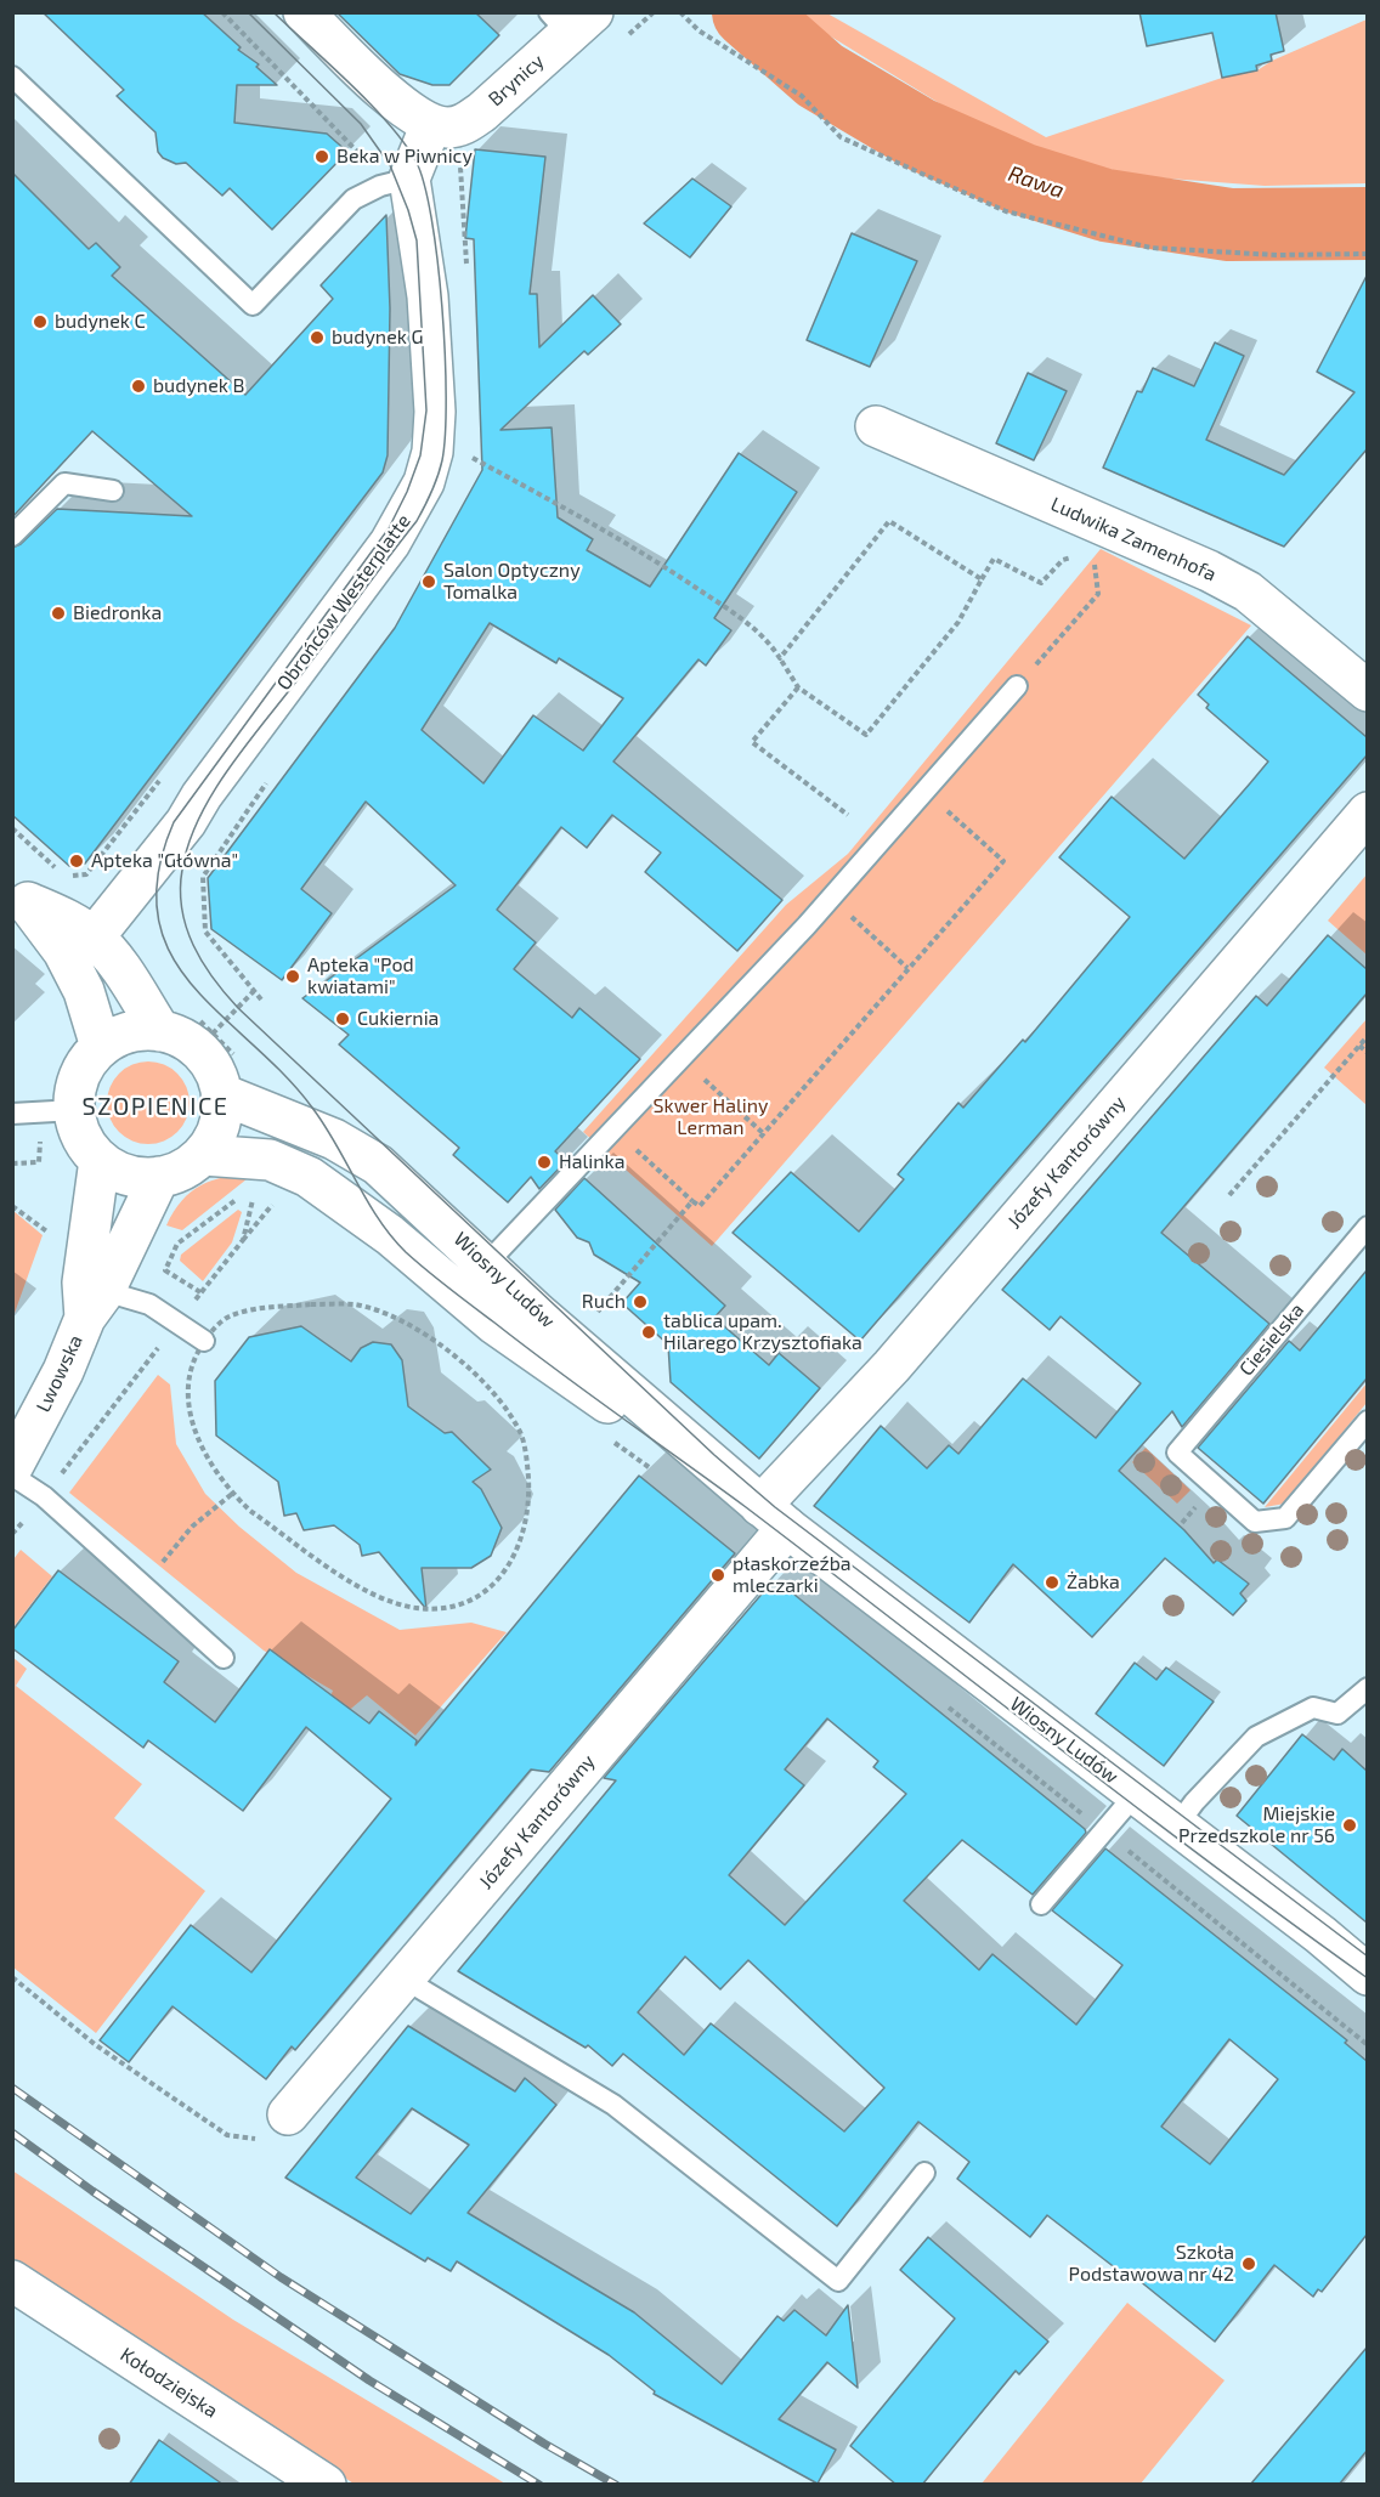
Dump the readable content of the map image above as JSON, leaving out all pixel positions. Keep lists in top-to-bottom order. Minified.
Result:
{"streets":{"street":["Brynicy","Ludwika Zamenhofa","Obrońców Westerplatte","Józefy Kantorówny","Wiosny Ludów","Lwowska","Kołodziejska"],"lane":["Ciesielska"]},"crossings":[["Józefy Kantorówny","Wiosny Ludów"],["Wiosny Ludów","Lwowska"]],"districts":["SZOPIENICE"],"water":["Rawa"],"parks":["Skwer Haliny Lerman"],"places":["Beka w Piwnicy","budynek C","budynek G","budynek B","Salon Optyczny Tomalka","Biedronka","Apteka \"Główna\"","Apteka \"Pod kwiatami\"","Cukiernia","Halinka","Ruch","tablica upam. Hilarego Krzysztofiaka","płaskorzeźba mleczarki","Żabka","Miejskie Przedszkole nr 56","Szkoła Podstawowa nr 42"]}
